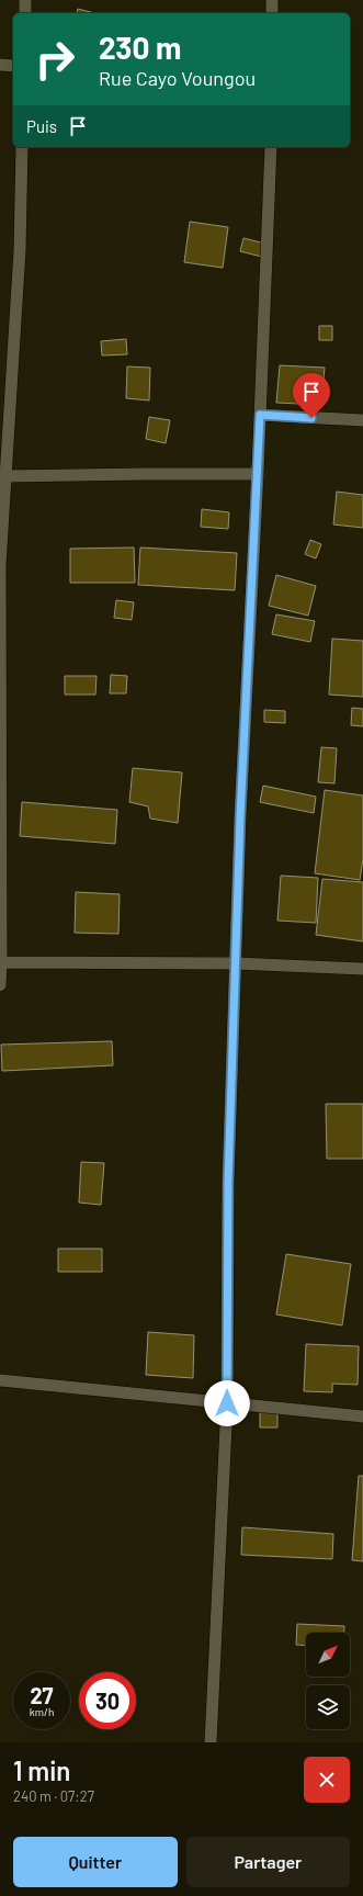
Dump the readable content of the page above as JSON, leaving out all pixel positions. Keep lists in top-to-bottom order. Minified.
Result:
{"north":"top right","page":{"turn":["230 m","Rue Cayo Voungou"],"then":"Puis","speed":"27 km/h","limit":"30","heading":["1 min","240 m · 07:27"],"buttons":["Quitter","Partager"]}}
